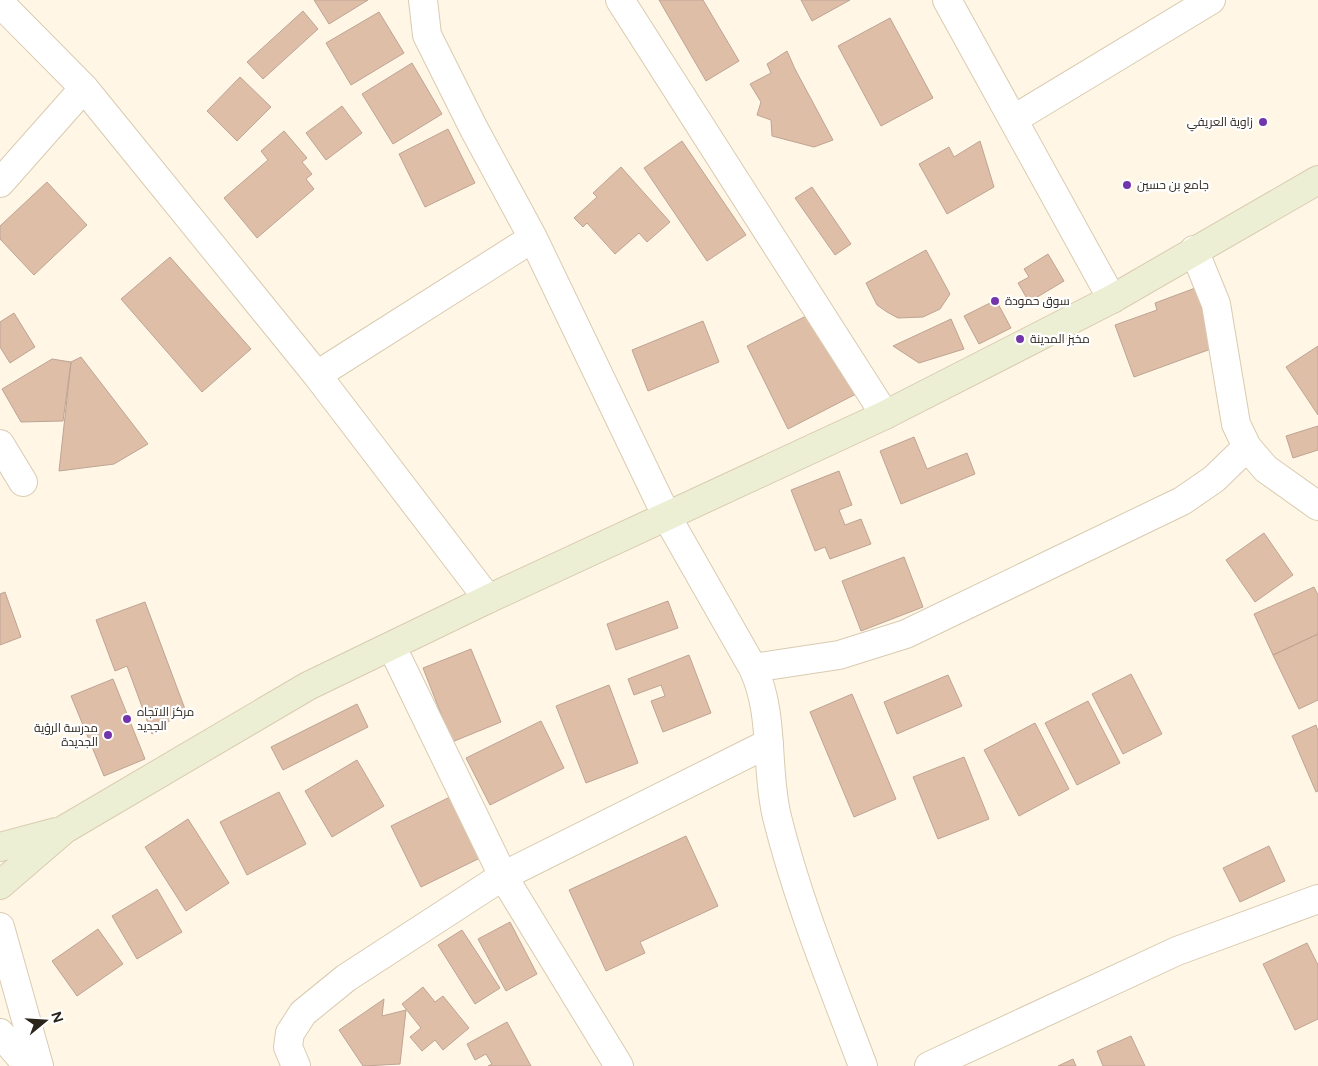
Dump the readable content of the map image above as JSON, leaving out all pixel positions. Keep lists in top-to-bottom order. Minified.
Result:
{"places":["زاوية العريفي","جامع بن حسين","سوق حمودة","مخبز المدينة","مركز الاتجاه الجديد","مدرسة الرؤية الجديدة"],"north":"right"}
